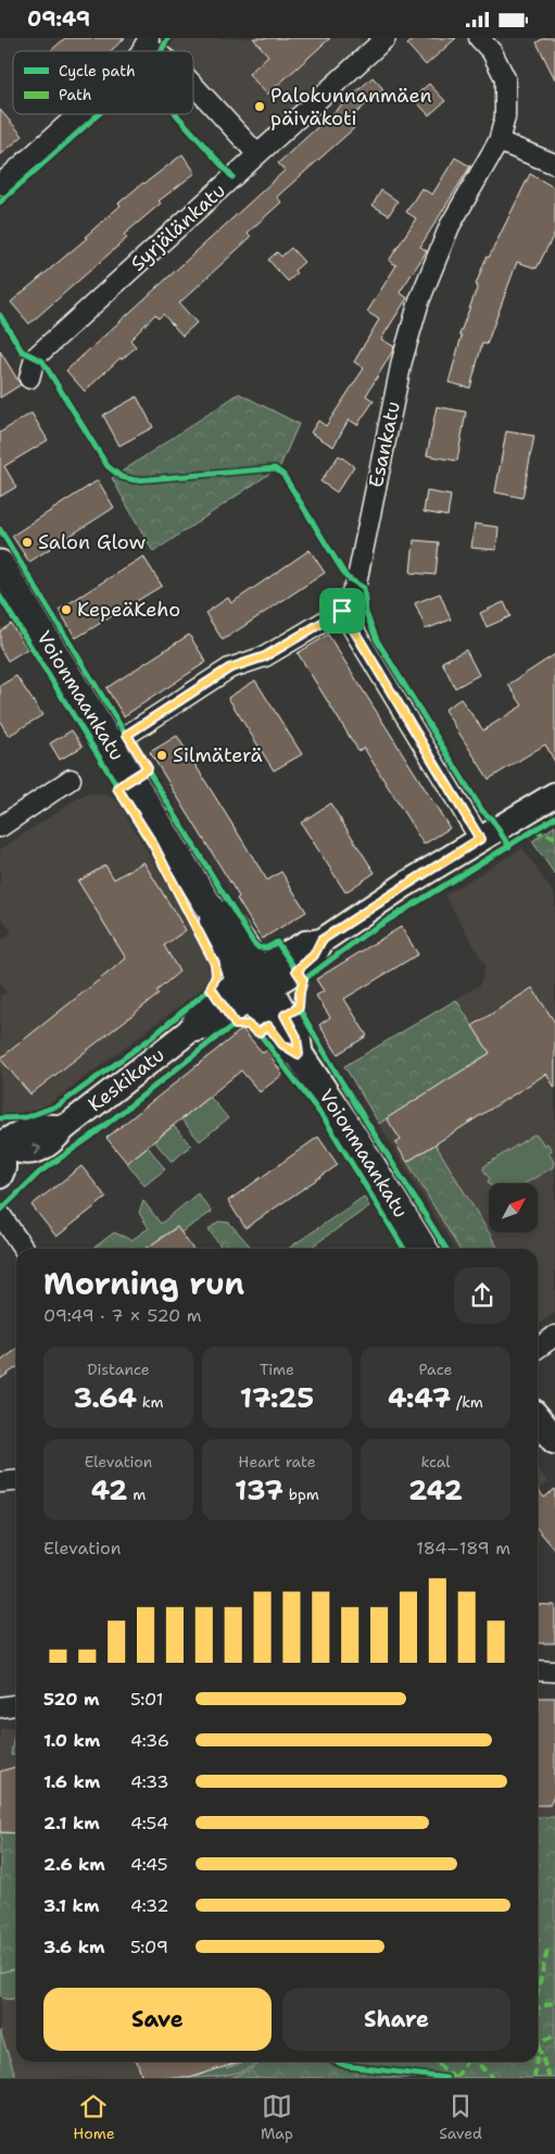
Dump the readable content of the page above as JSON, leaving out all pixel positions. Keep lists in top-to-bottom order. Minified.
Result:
{"streets":{"main road":["Voionmaankatu"],"street":["Syrjälänkatu","Esankatu","Keskikatu"]},"crossings":[["Voionmaankatu","Keskikatu"]],"places":["Palokunnanmäen päiväkoti","Salon Glow","KepeäKeho","Silmäterä"],"legend":["Cycle path","Path"],"north":"top right","page":{"status":"09:49","heading":["Morning run","09:49 · 7 × 520 m"],"stats":[["Distance","3.64 km"],["Time","17:25"],["Pace","4:47 /km"],["Elevation","42 m"],["Heart rate","137 bpm"],["kcal","242"]],"chart":["Elevation","184–189 m"],"list":[{"name":"520 m","note":"5:01"},{"name":"1.0 km","note":"4:36"},{"name":"1.6 km","note":"4:33"},{"name":"2.1 km","note":"4:54"},{"name":"2.6 km","note":"4:45"},{"name":"3.1 km","note":"4:32"},{"name":"3.6 km","note":"5:09"}],"buttons":["Save","Share"],"tabs":["Home","Map","Saved"]}}
